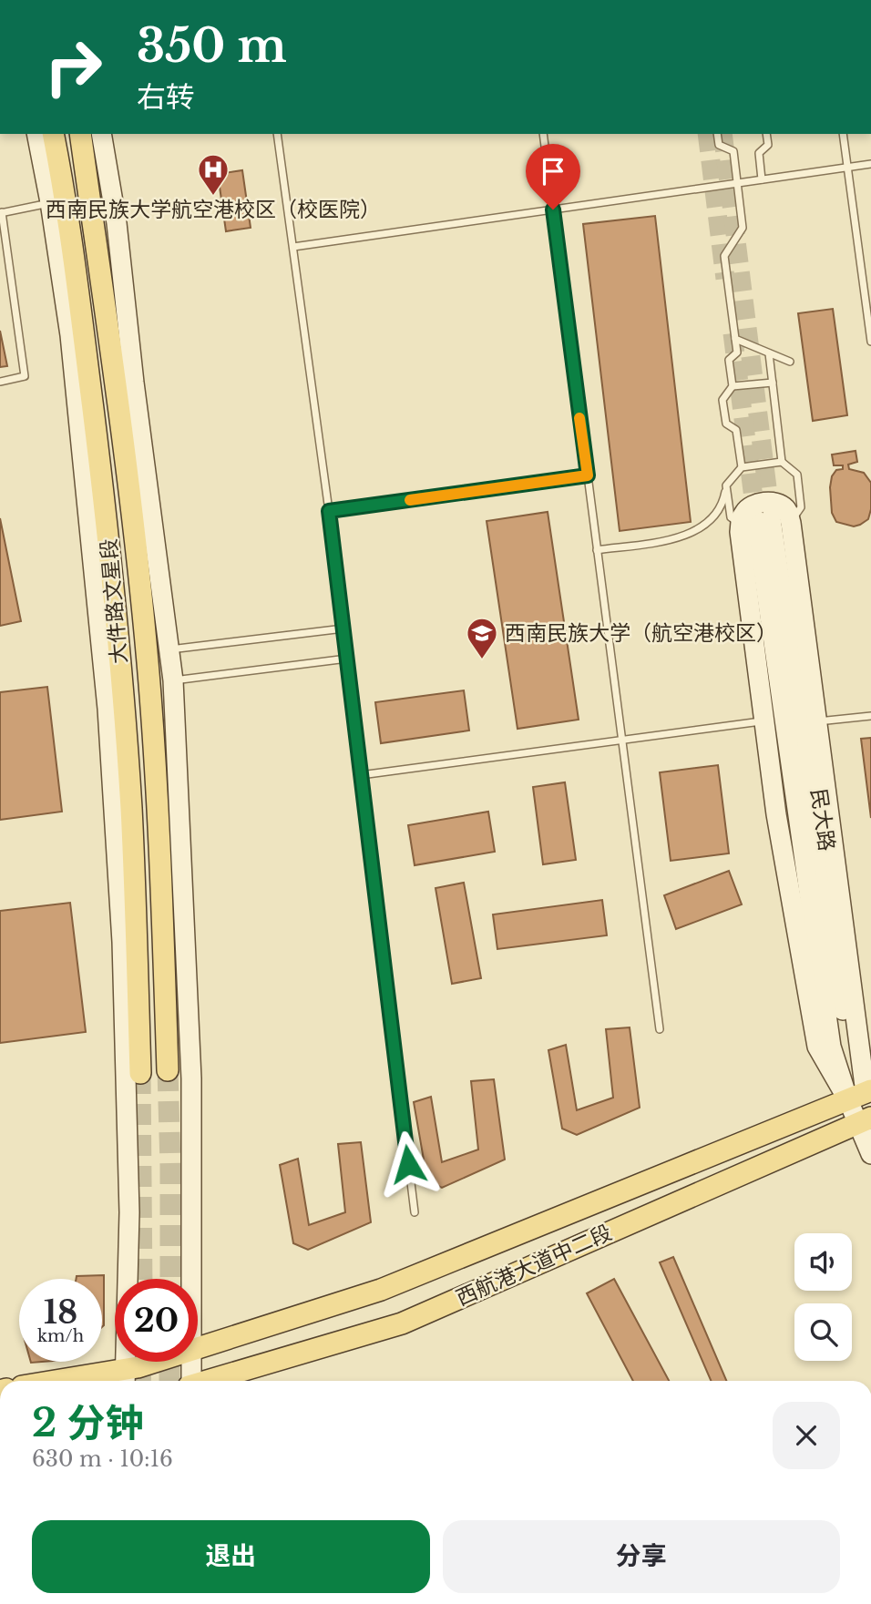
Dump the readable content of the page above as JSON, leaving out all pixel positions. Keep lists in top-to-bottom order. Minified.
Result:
{"streets":{"main road":["大件路文星段","西航港大道中二段"],"street":["民大路"]},"crossings":[["民大路","西航港大道中二段"]],"places":{"hospital":["西南民族大学航空港校区（校医院）"],"school or university":["西南民族大学（航空港校区）"]},"page":{"turn":["350 m","右转"],"speed":"18 km/h","limit":"20","heading":["2 分钟","630 m · 10:16"],"buttons":["退出","分享"]}}
